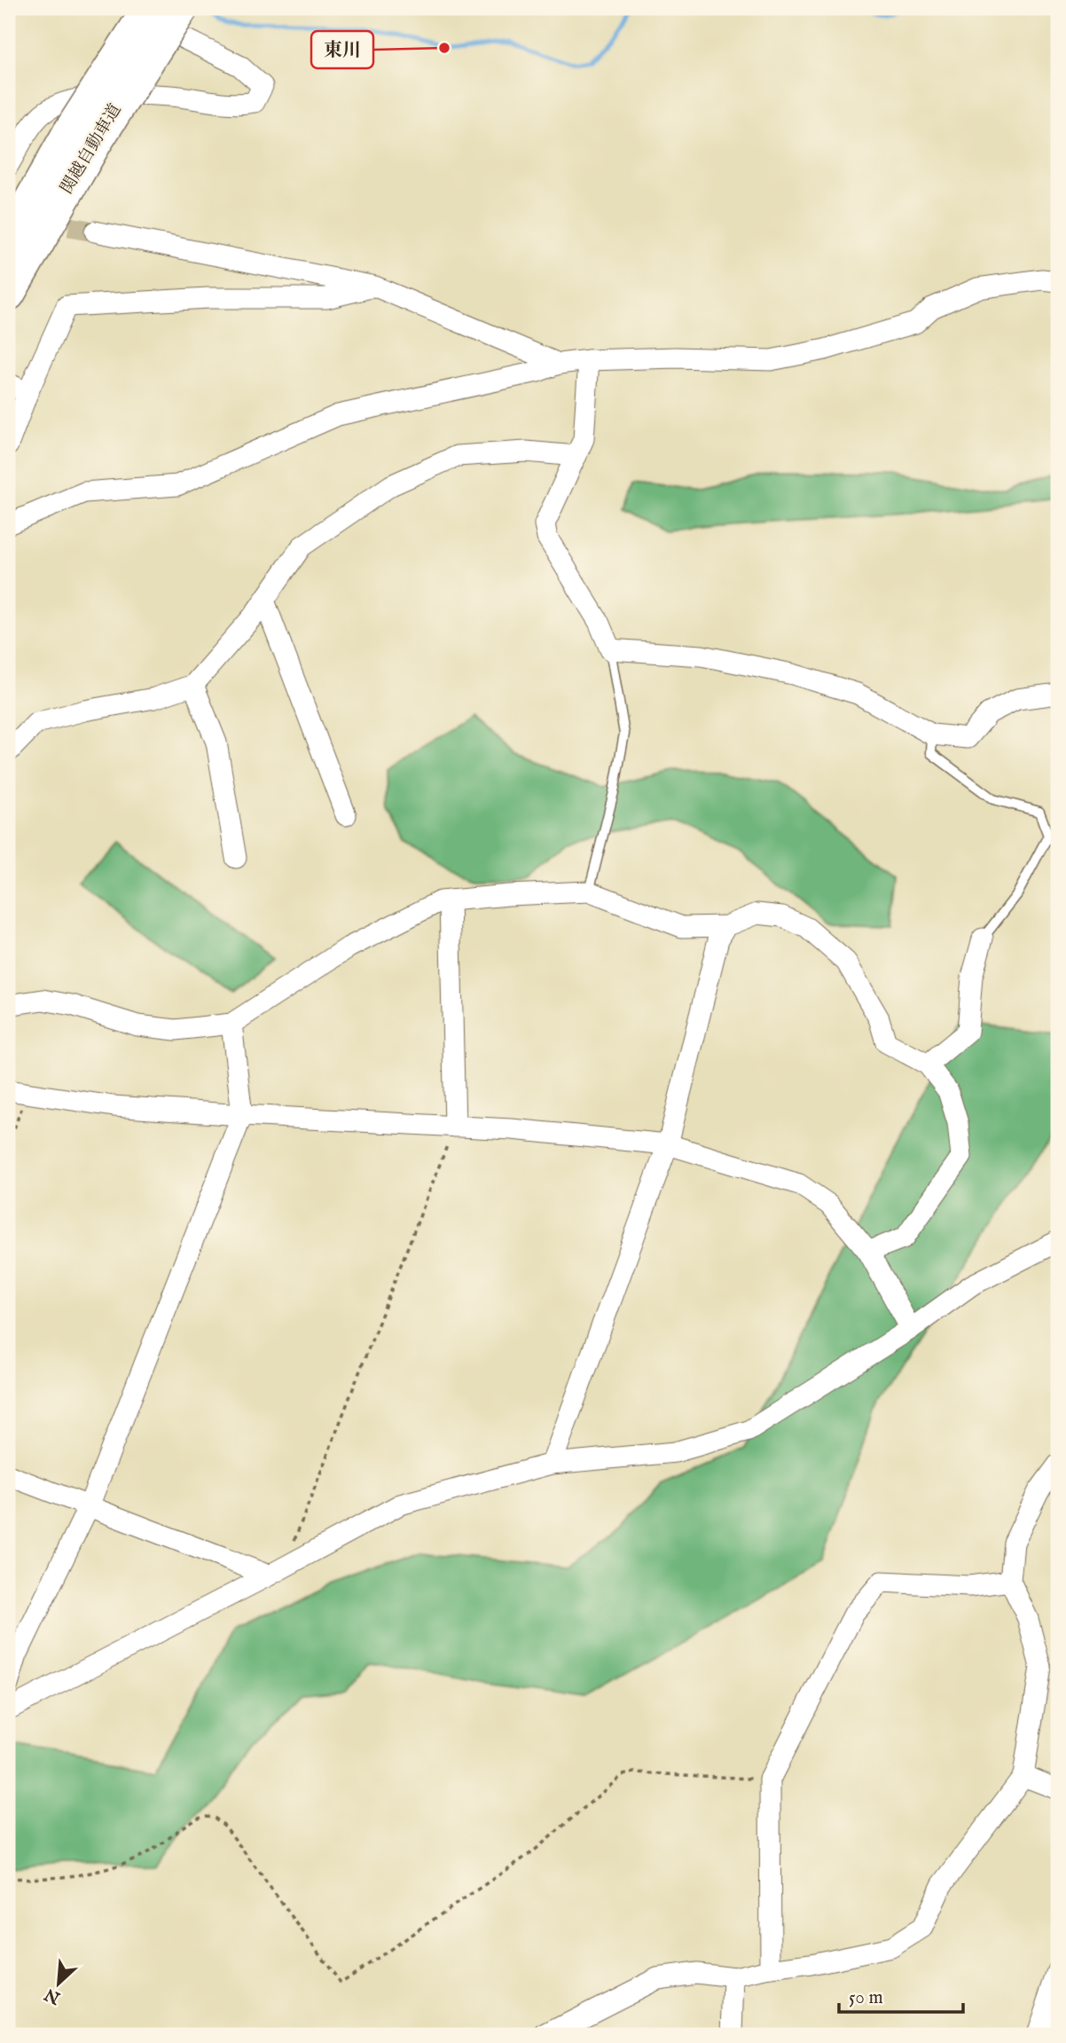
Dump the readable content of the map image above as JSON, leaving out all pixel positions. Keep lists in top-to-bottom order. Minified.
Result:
{"streets":{"highway":["関越自動車道"]},"places":["東川"],"scale_bar":"50 m","north":"bottom left"}
